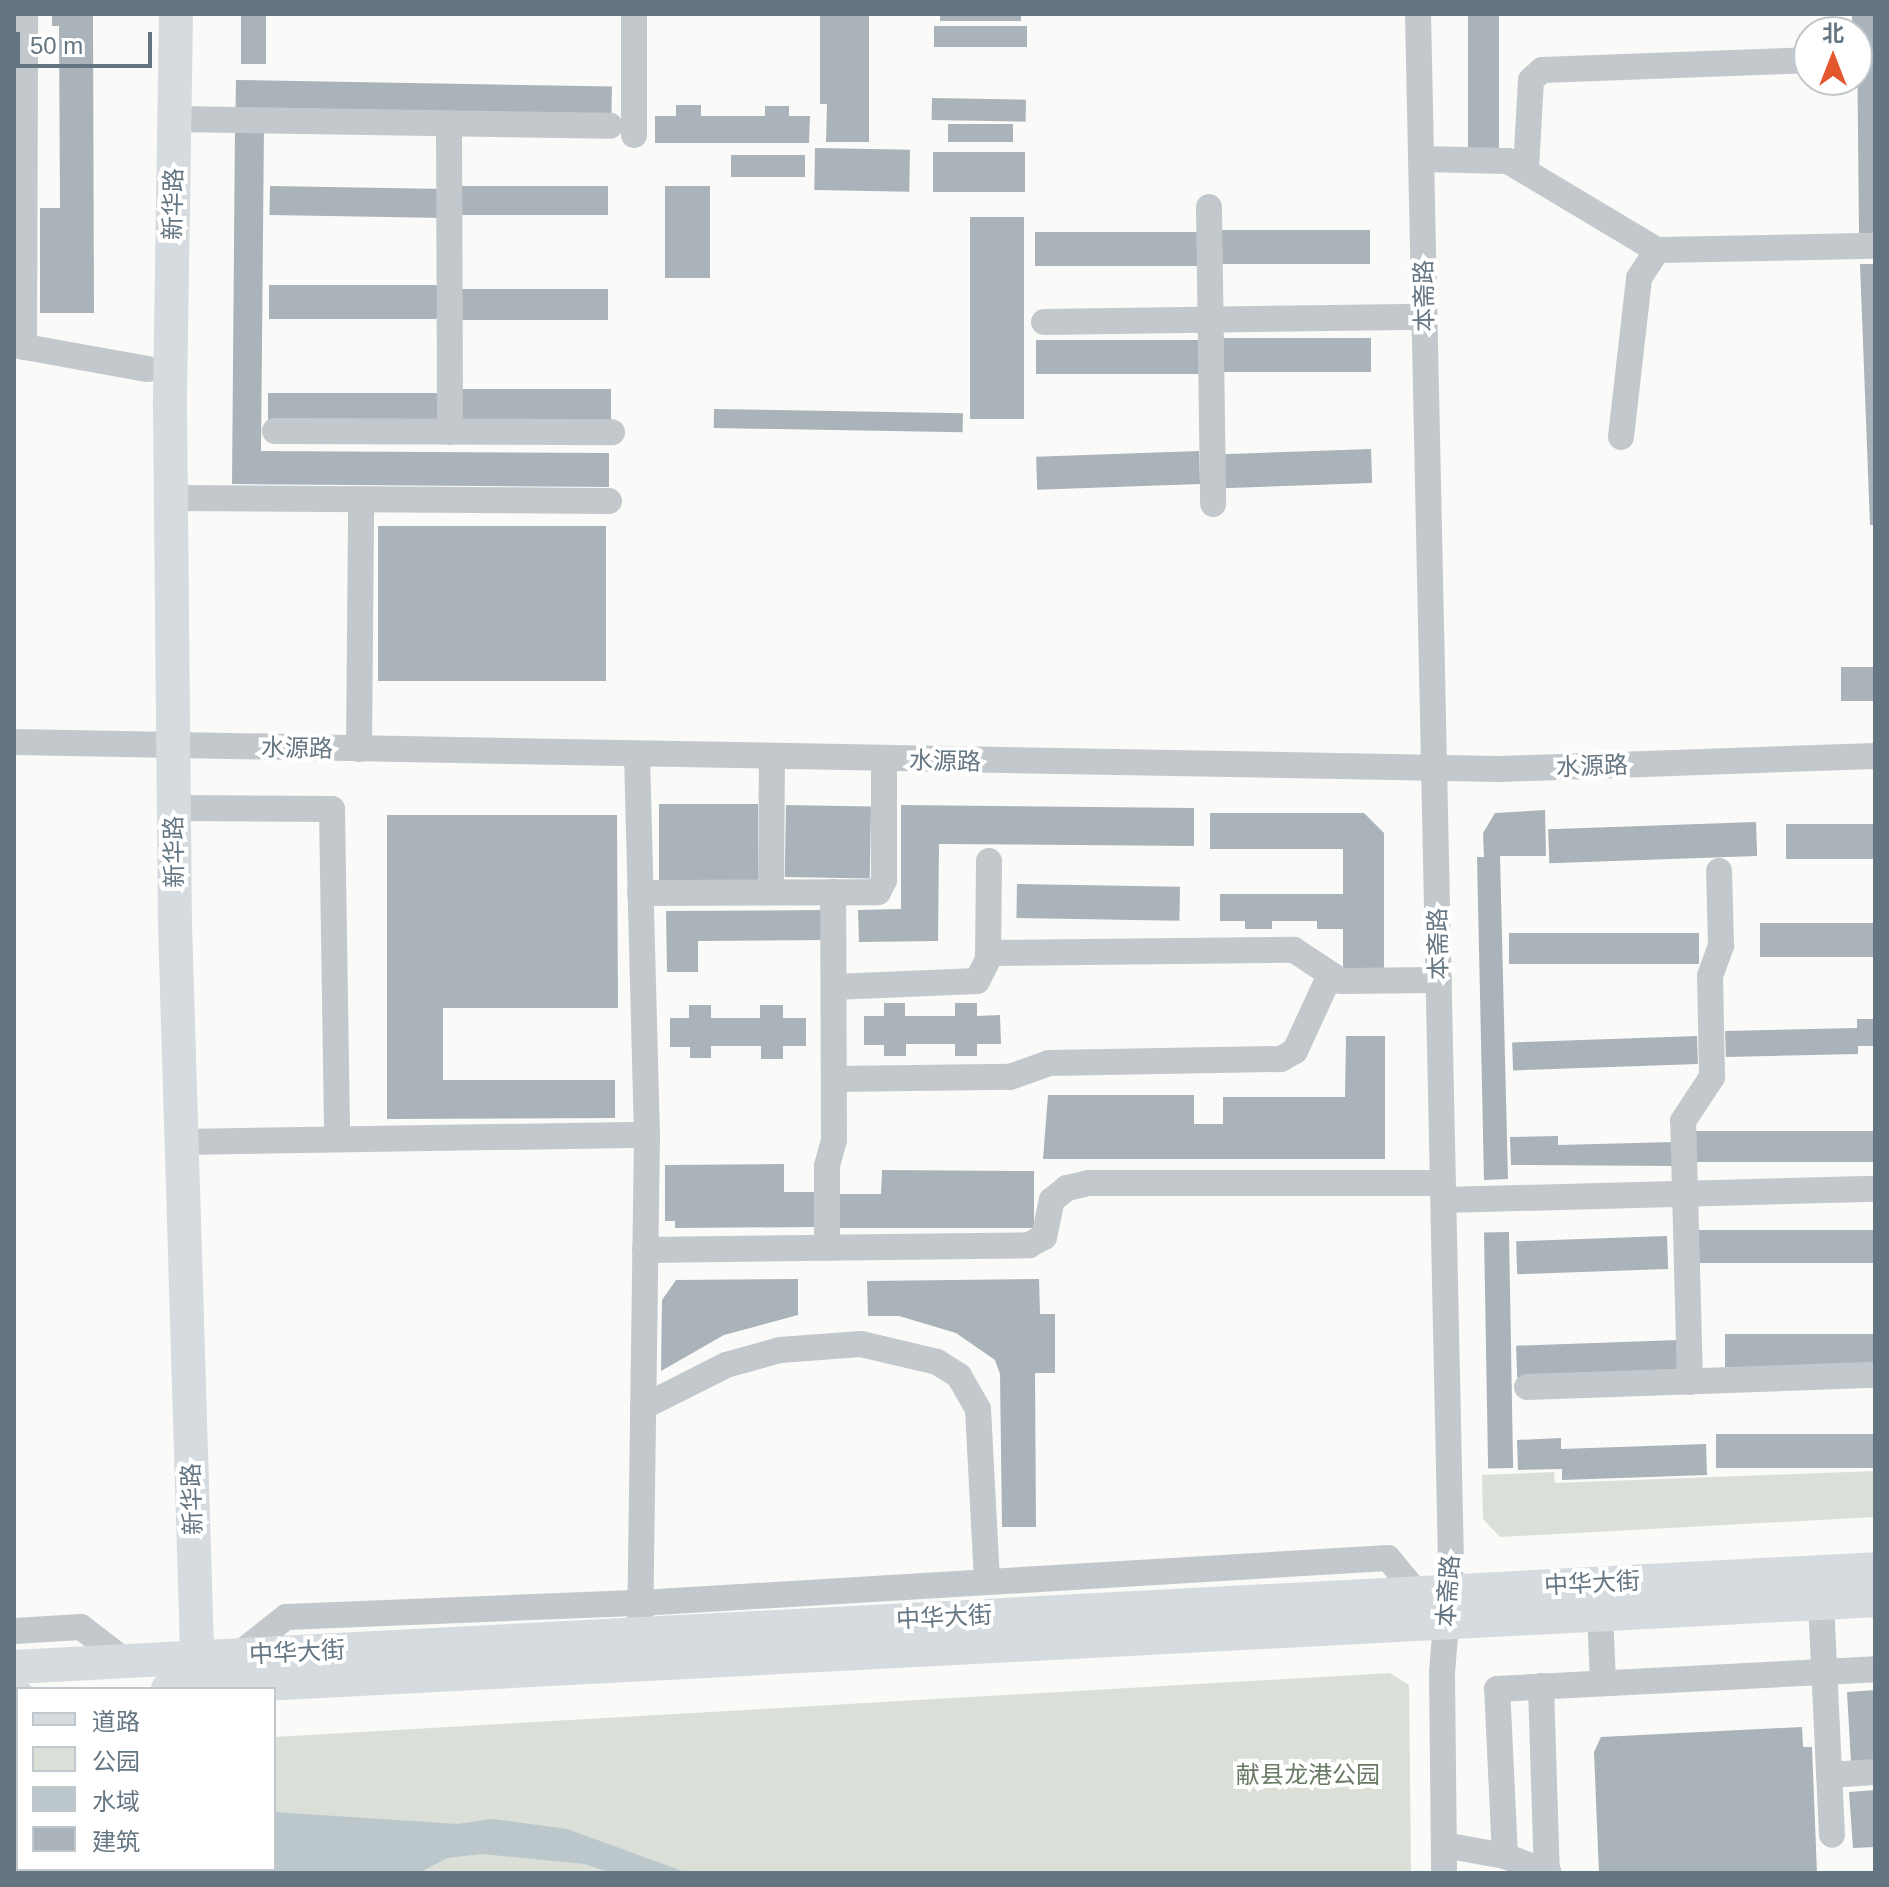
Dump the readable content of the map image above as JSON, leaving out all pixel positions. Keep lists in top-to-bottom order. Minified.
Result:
{"streets":{"main road":["新华路","中华大街"],"street":["本斋路","水源路"]},"crossings":[["新华路","水源路"],["新华路","中华大街"],["本斋路","水源路"],["本斋路","中华大街"]],"parks":["献县龙港公园"],"legend":["道路","公园","水域","建筑"],"scale_bar":"50 m","north":"top"}
